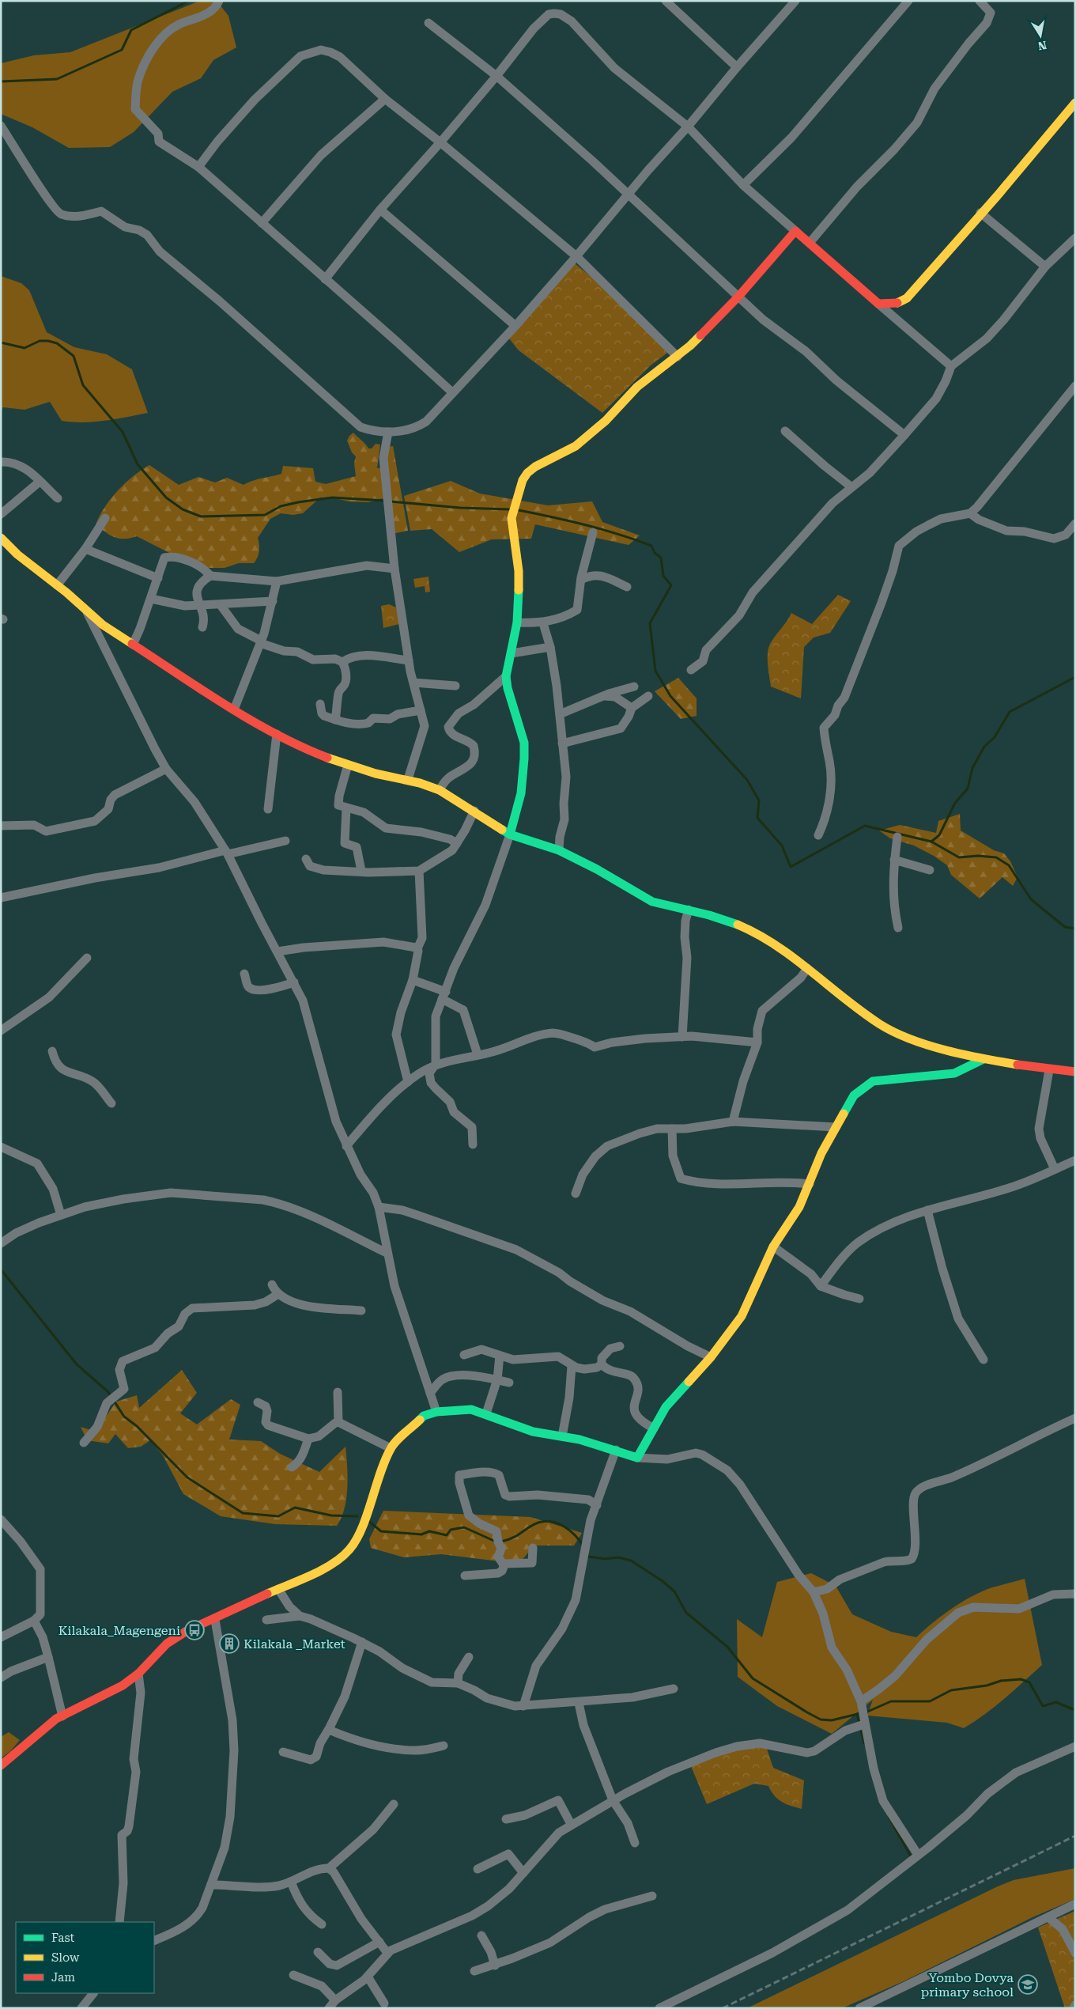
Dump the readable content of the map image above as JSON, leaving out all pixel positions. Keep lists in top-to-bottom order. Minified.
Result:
{"places":{"bus stop":["Kilakala_Magengeni"],"building":["Kilakala _Market"],"school or university":["Yombo Dovya primary school"]},"legend":["Fast","Slow","Jam"],"north":"bottom"}
